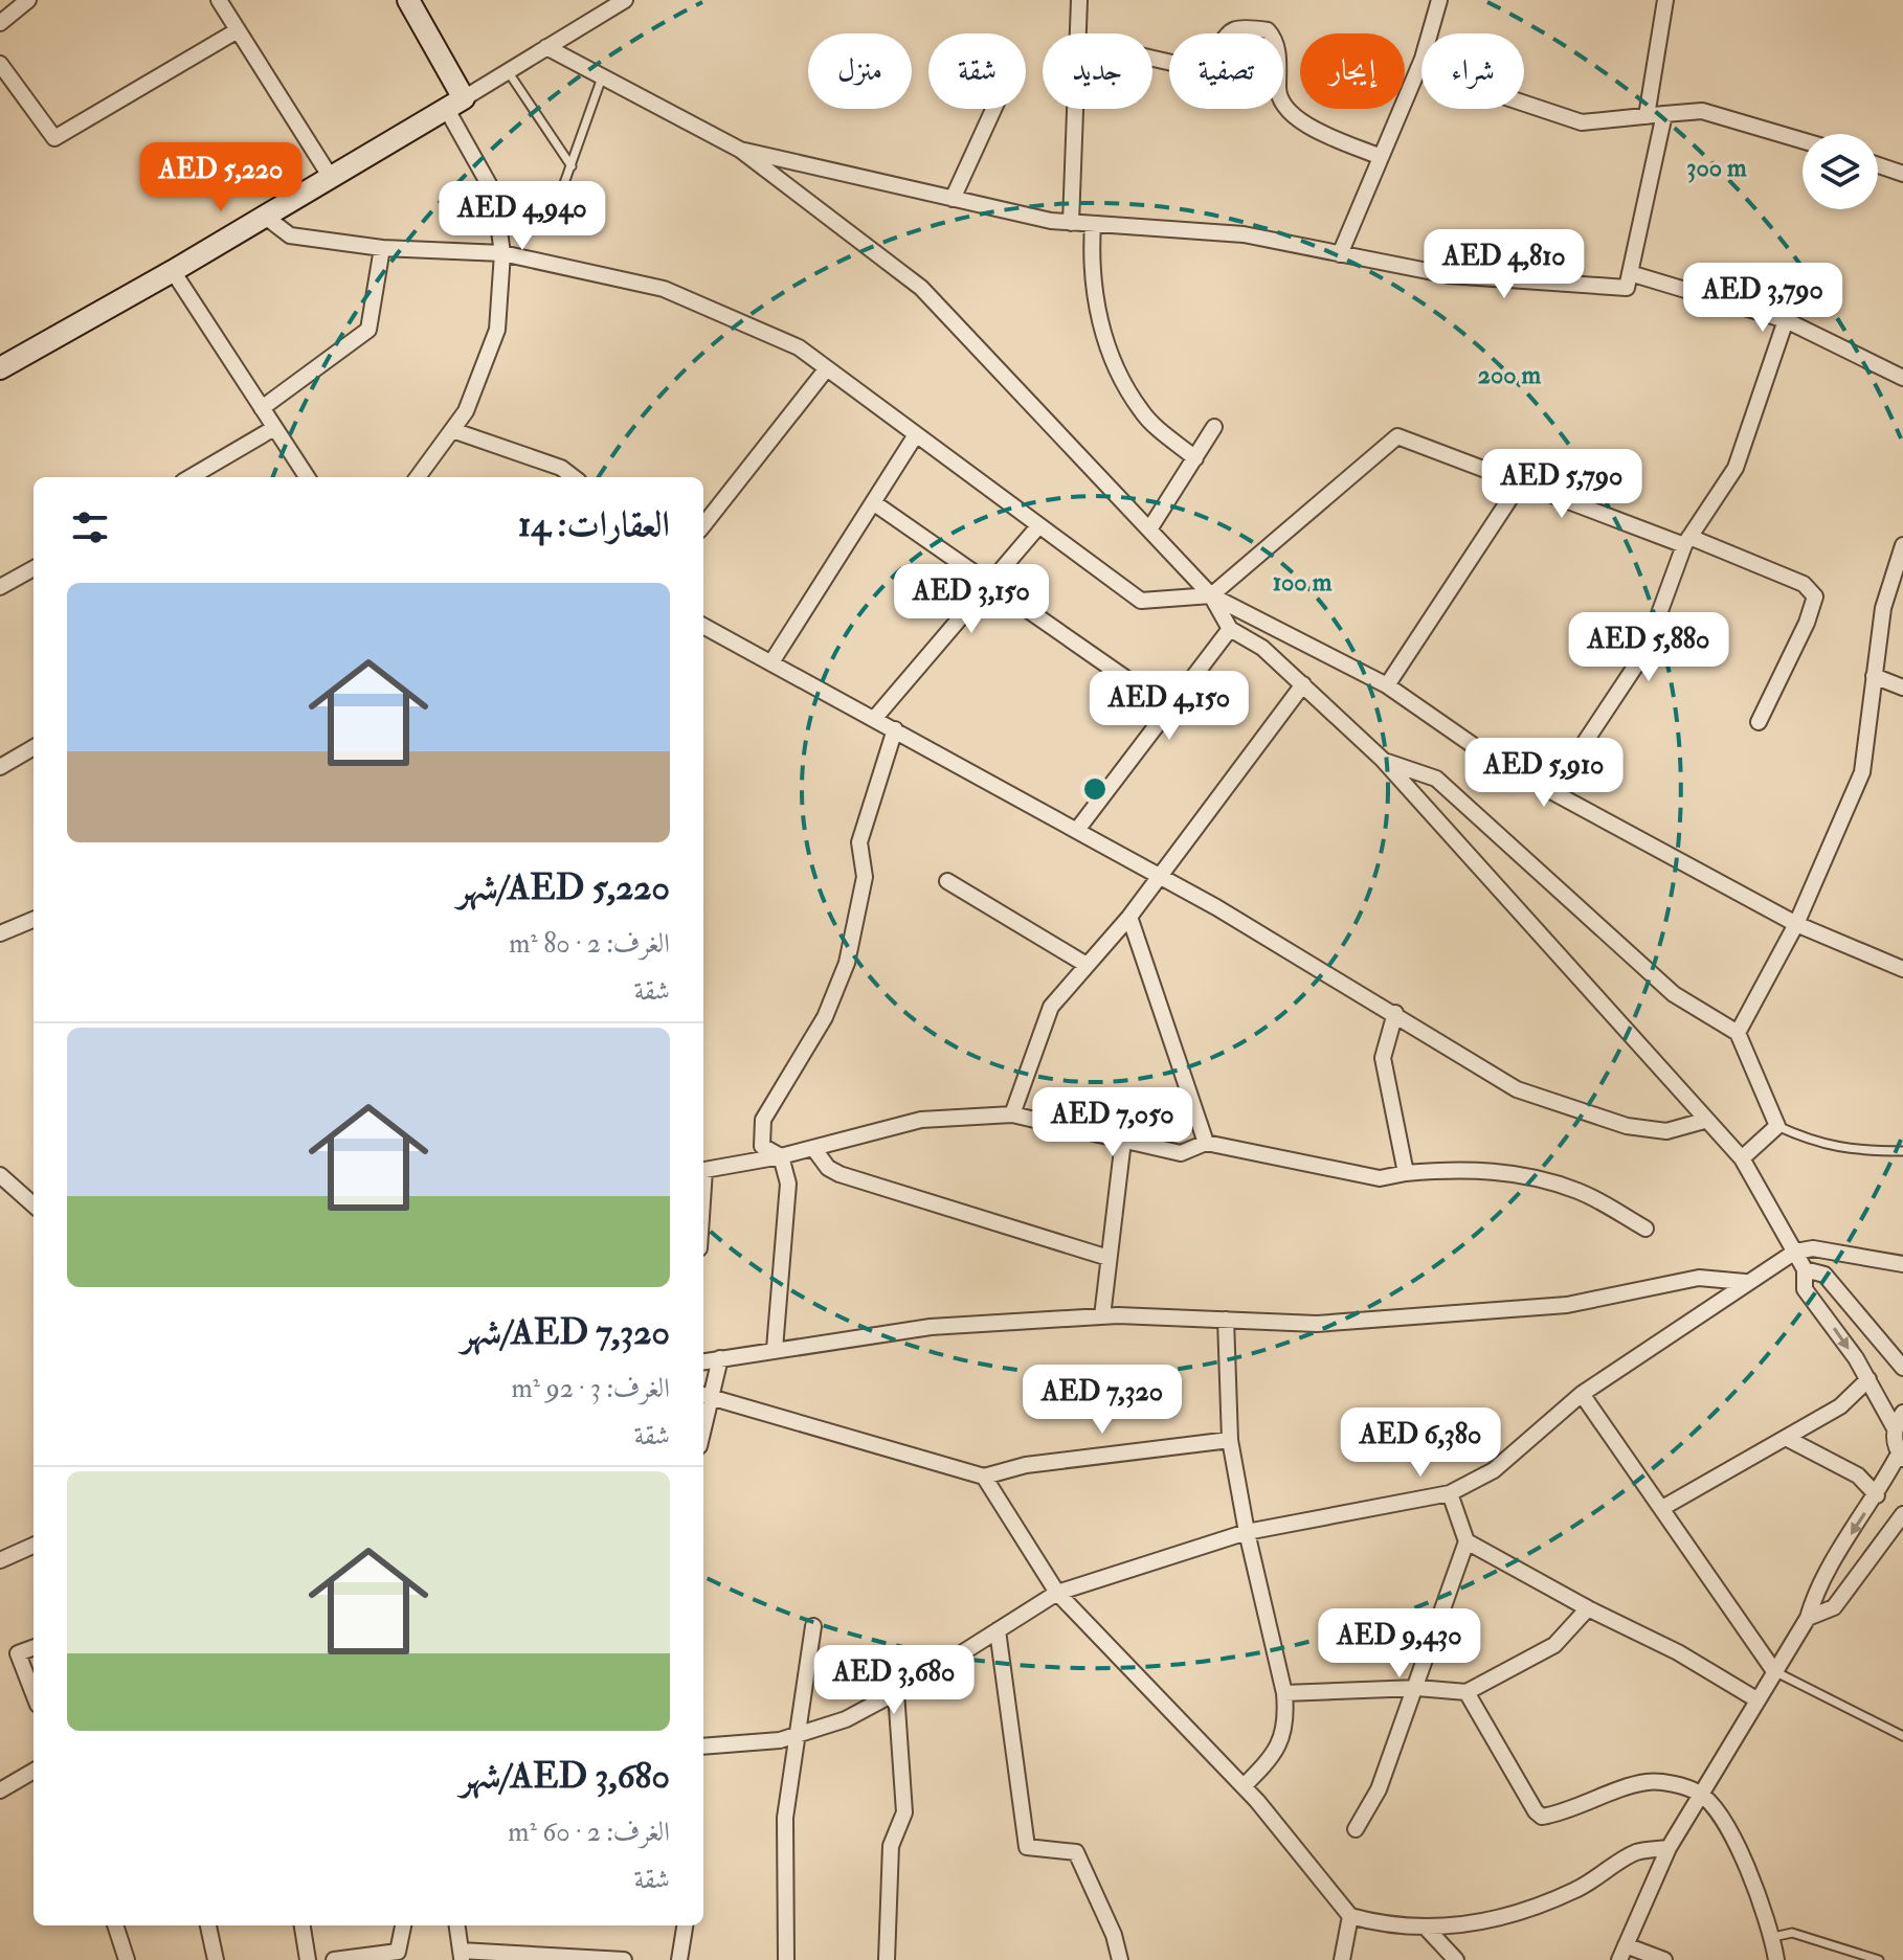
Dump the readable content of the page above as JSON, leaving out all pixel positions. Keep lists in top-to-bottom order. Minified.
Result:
{"page":{"chip":["شراء","إيجار","تصفية","جديد","شقة","منزل"],"price":["AED 5,220","AED 4,940","AED 4,810","AED 3,790","AED 5,790","AED 3,150","AED 5,880","AED 4,150","AED 5,910","AED 7,050","AED 7,320","AED 6,380","AED 9,430","AED 3,680"],"heading":"العقارات: 14","list":[{"name":"AED 5,220/شهر","note":"الغرف: 2 · 80 m² · شقة"},{"name":"AED 7,320/شهر","note":"الغرف: 3 · 92 m² · شقة"},{"name":"AED 3,680/شهر","note":"الغرف: 2 · 60 m² · شقة"}]},"rings":["300 m","200 m","100 m"]}
